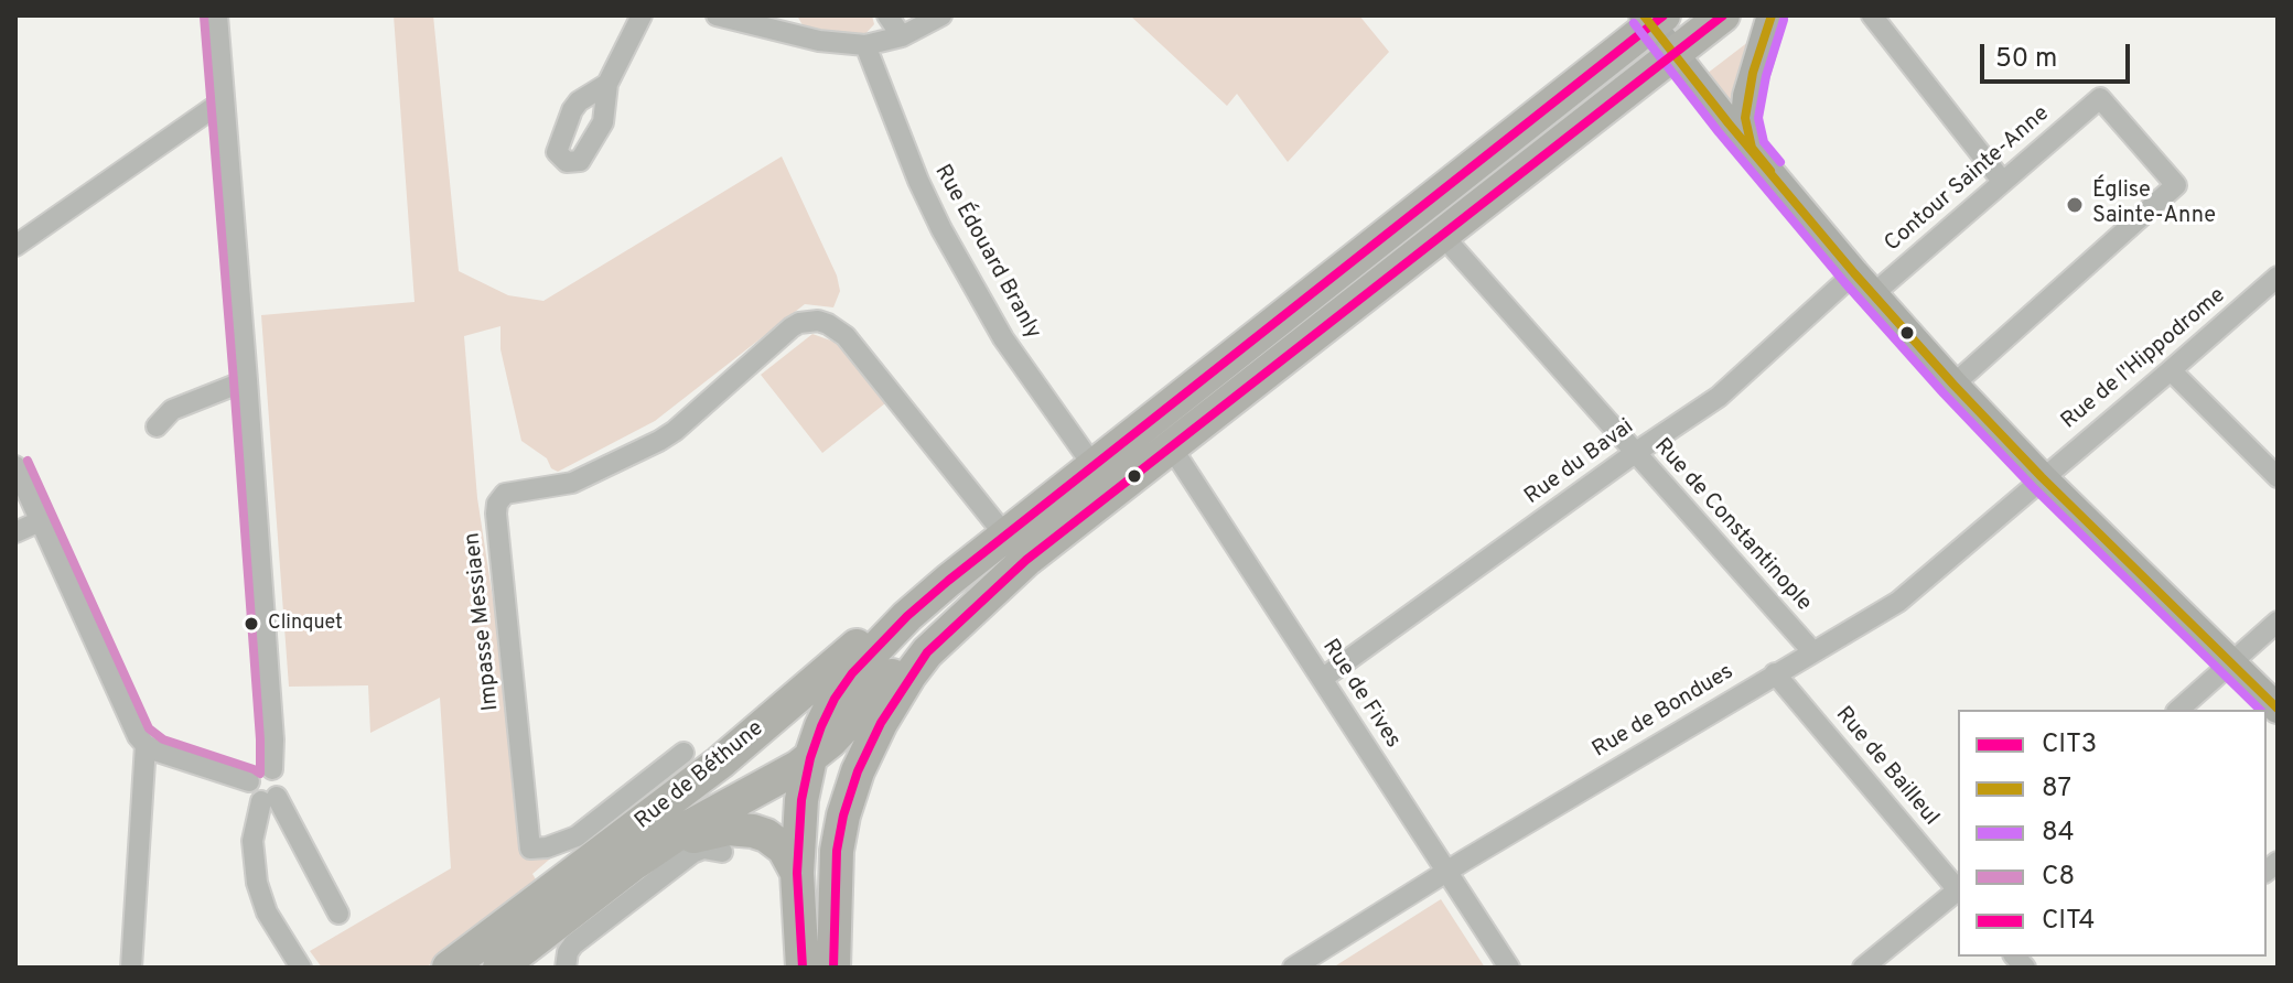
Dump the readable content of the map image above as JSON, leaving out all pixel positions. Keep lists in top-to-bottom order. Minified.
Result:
{"streets":{"main road":["Rue de Béthune"],"street":["Contour Sainte-Anne","Rue Édouard Branly","Rue de l'Hippodrome","Rue du Bavai","Rue de Constantinople","Impasse Messiaen","Rue de Fives","Rue de Bondues","Rue de Bailleul"]},"crossings":[["Contour Sainte-Anne","Rue du Bavai"],["Rue de l'Hippodrome","Rue de Bondues"],["Rue du Bavai","Rue de Constantinople"],["Rue du Bavai","Rue de Fives"],["Rue de Constantinople","Rue de Bondues"],["Impasse Messiaen","Rue de Béthune"],["Rue de Fives","Rue de Bondues"],["Rue de Bondues","Rue de Bailleul"]],"places":["Église Sainte-Anne","Clinquet"],"lines":["transit line CIT3","transit line 87","transit line CIT4","transit line C8","transit line 84"],"legend":["CIT3","87","84","C8","CIT4"],"scale_bar":"50 m"}
